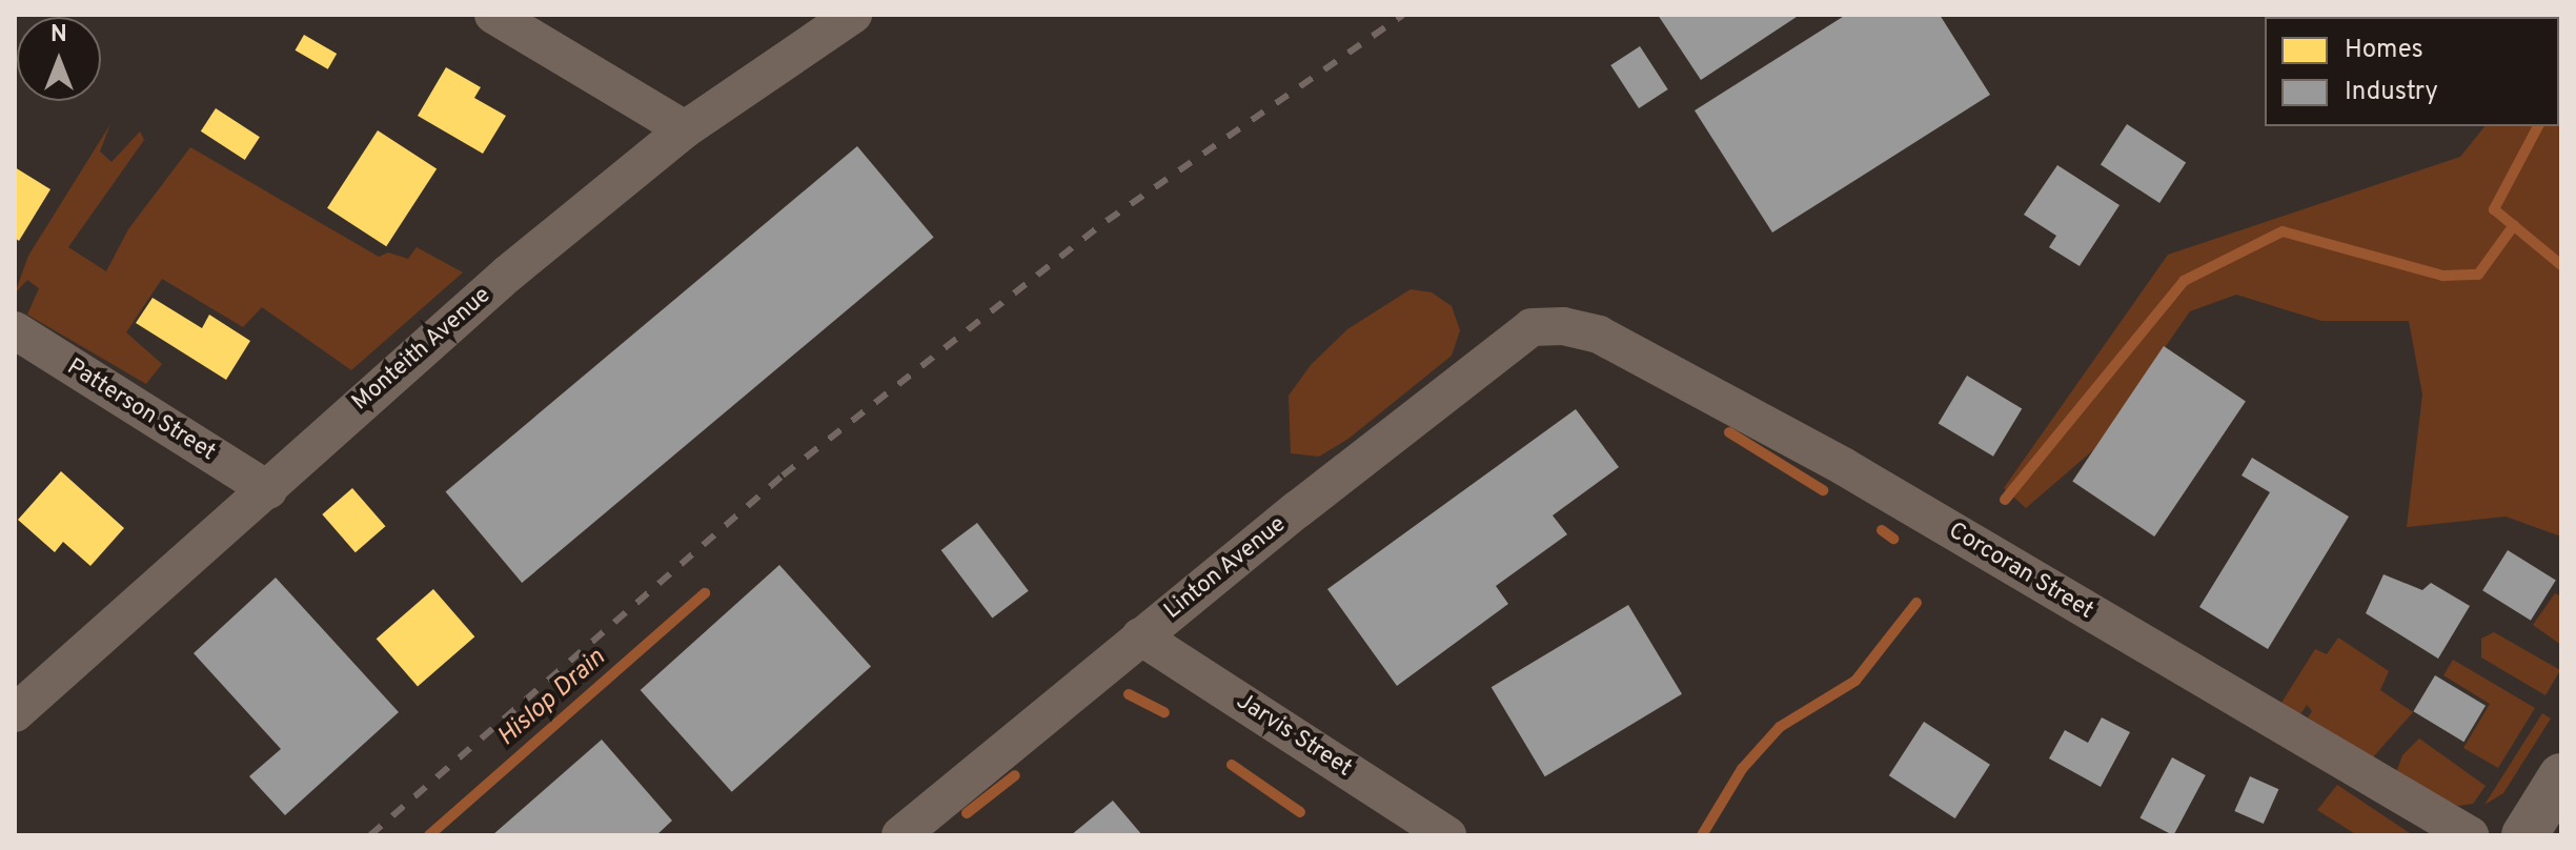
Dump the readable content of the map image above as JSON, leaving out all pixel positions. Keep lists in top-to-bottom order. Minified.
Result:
{"streets":{"street":["Monteith Avenue","Patterson Street","Linton Avenue","Corcoran Street","Jarvis Street"]},"crossings":[["Monteith Avenue","Patterson Street"],["Linton Avenue","Corcoran Street"],["Linton Avenue","Jarvis Street"]],"water":["Hislop Drain"],"legend":["Homes","Industry"],"north":"top"}
